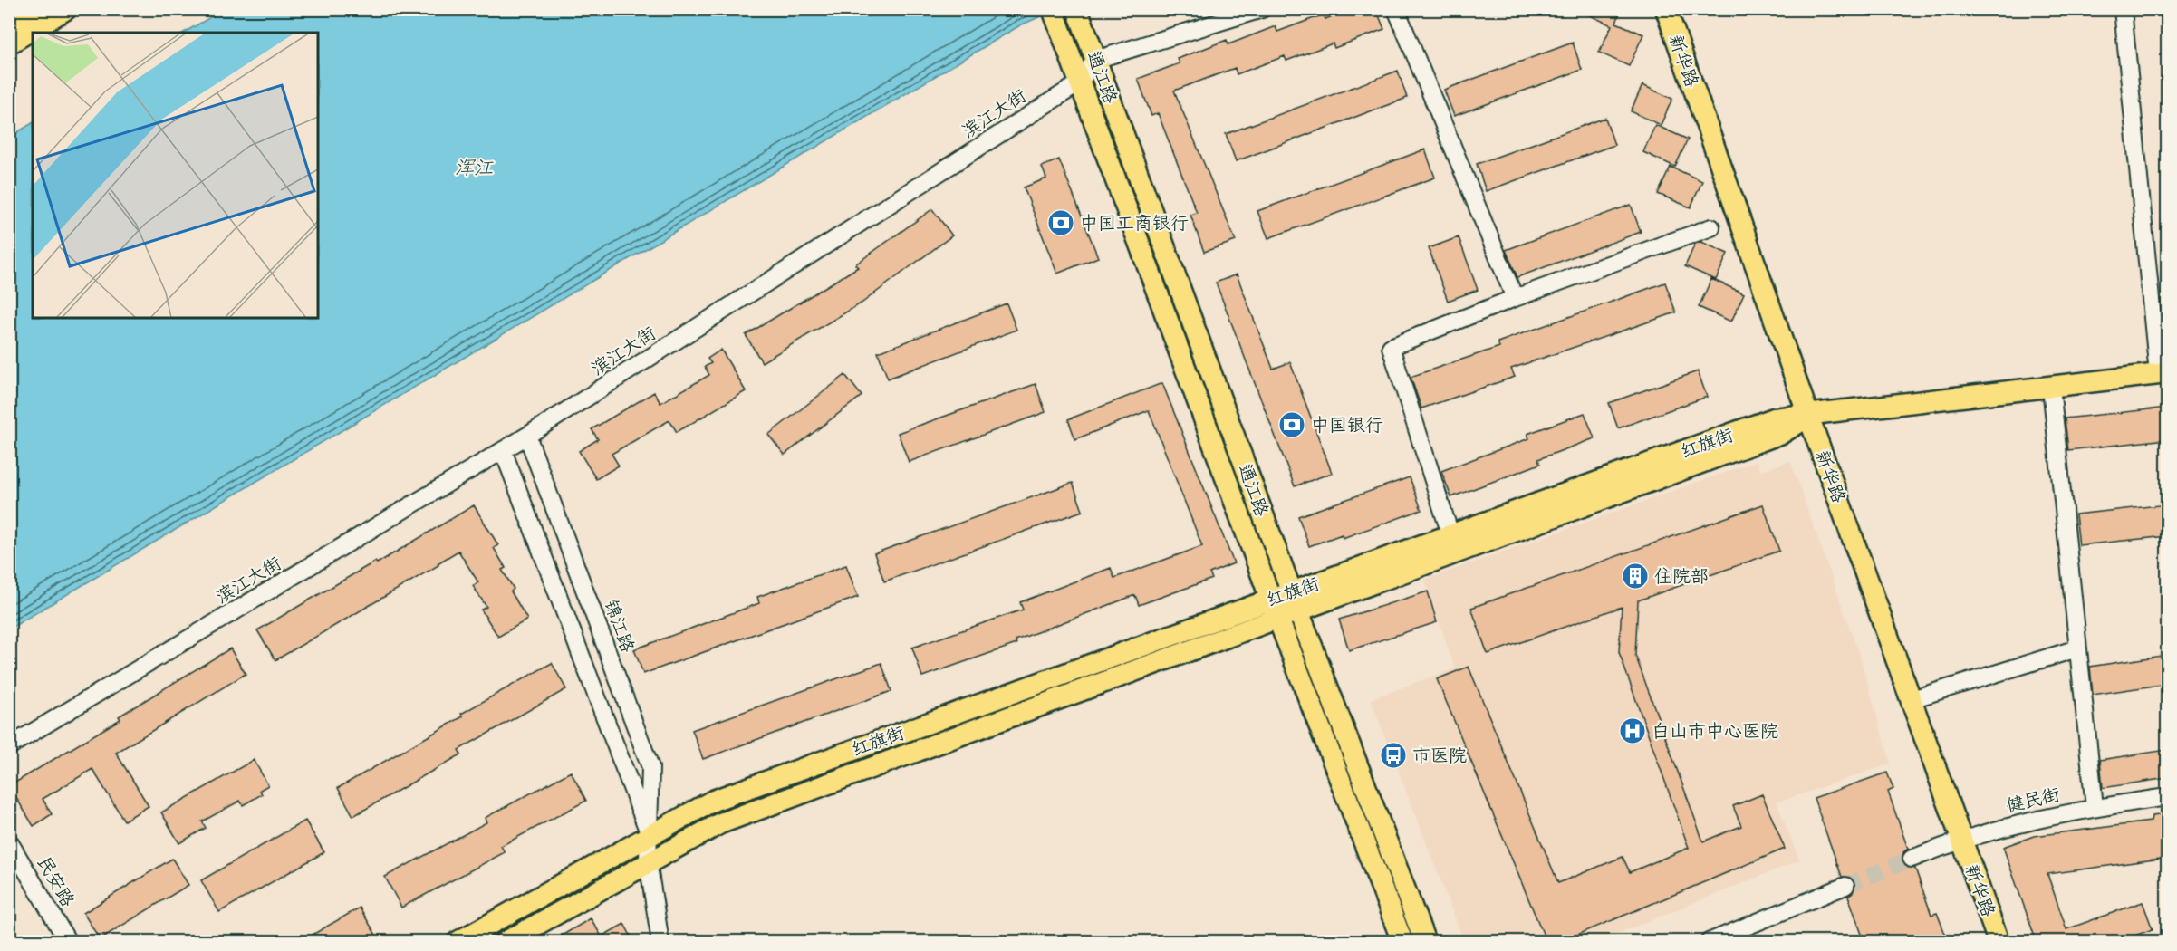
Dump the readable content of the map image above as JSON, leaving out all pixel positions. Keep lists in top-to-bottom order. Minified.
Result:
{"streets":{"main road":["新华路","通江路","红旗街"],"street":["滨江大街","锦江路","健民街","民安路"]},"crossings":[["新华路","红旗街"],["新华路","健民街"],["通江路","滨江大街"],["通江路","红旗街"],["滨江大街","锦江路"],["红旗街","锦江路"]],"water":["浑江"],"places":{"bank":["中国工商银行","中国银行"],"building":["住院部"],"hospital":["白山市中心医院"],"bus stop":["市医院"]}}
